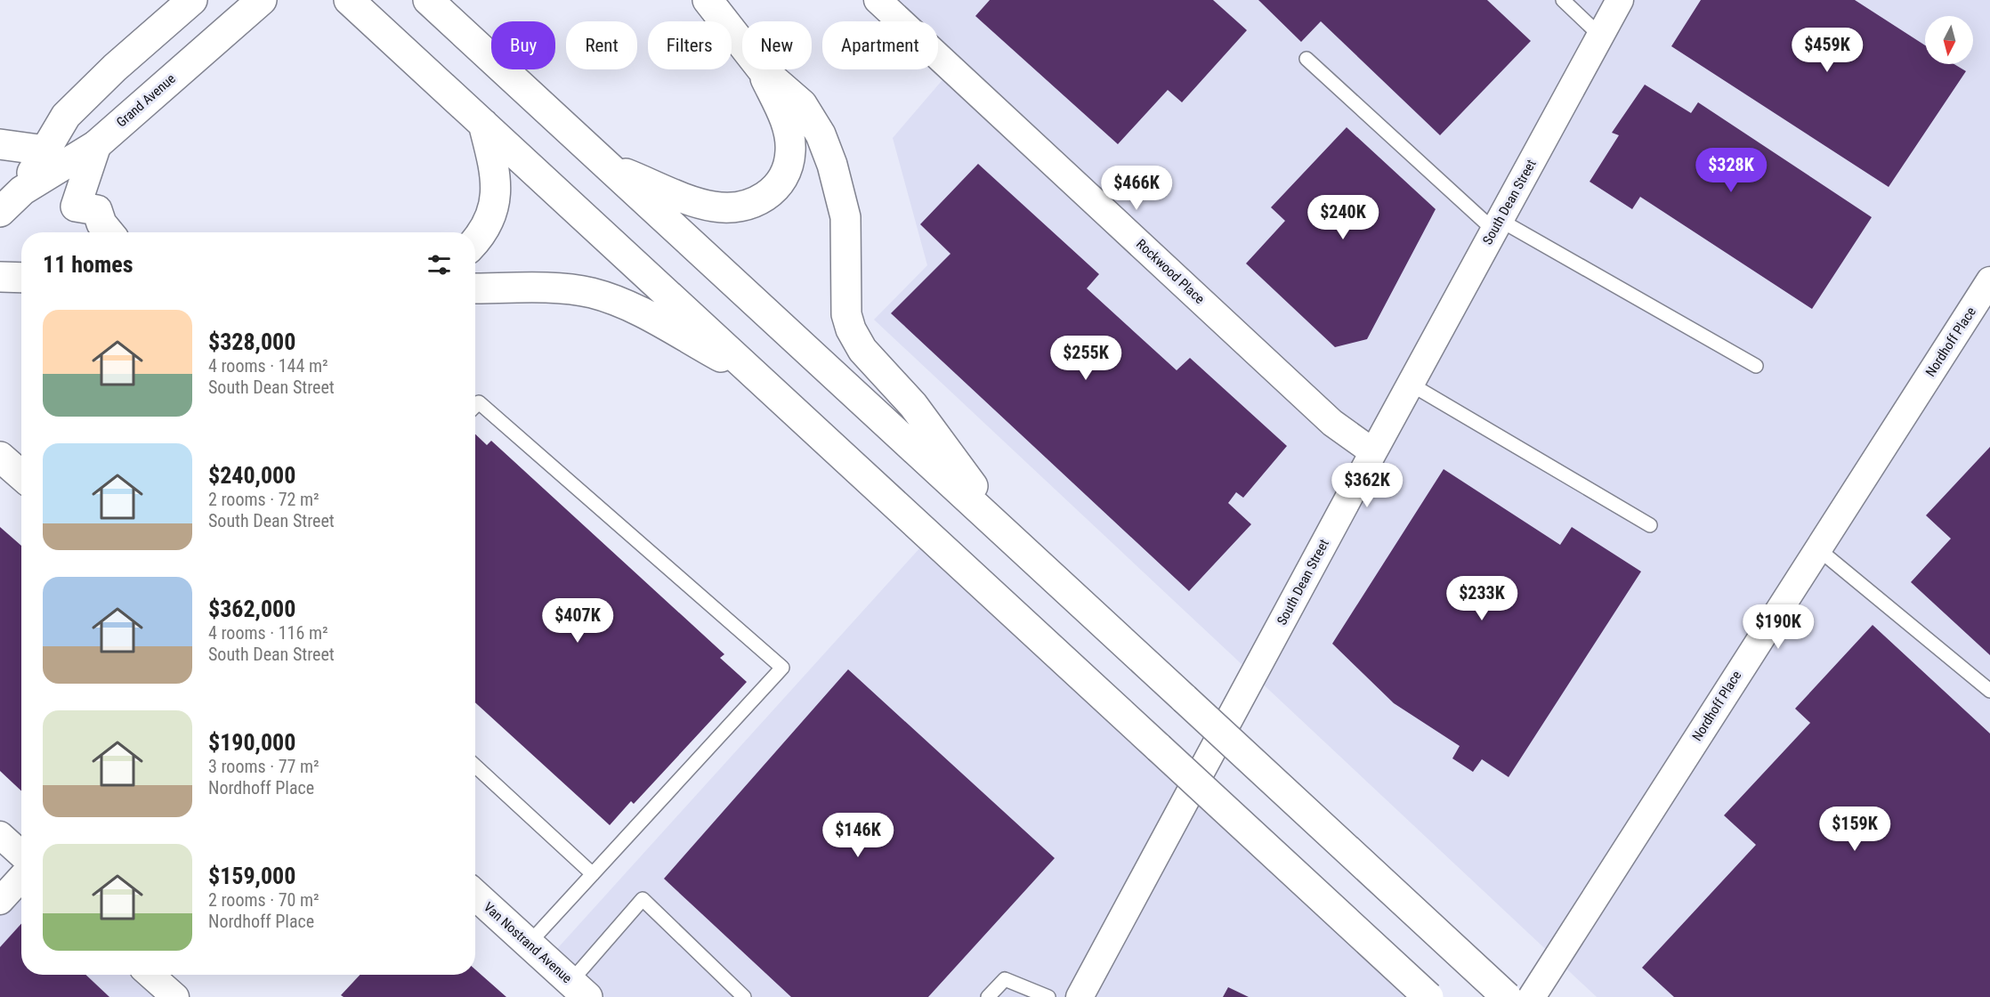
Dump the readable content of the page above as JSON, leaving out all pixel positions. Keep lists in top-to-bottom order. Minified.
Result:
{"streets":{"main road":["Grand Avenue","Van Nostrand Avenue"],"street":["South Dean Street","Rockwood Place","Nordhoff Place"]},"crossings":[["South Dean Street","Rockwood Place"]],"north":"bottom","page":{"chip":["Buy","Rent","Filters","New","Apartment"],"price":["$459K","$328K","$466K","$240K","$255K","$362K","$233K","$407K","$190K","$159K","$146K"],"heading":"11 homes","list":[{"name":"$328,000","note":"4 rooms · 144 m² · South Dean Street"},{"name":"$240,000","note":"2 rooms · 72 m² · South Dean Street"},{"name":"$362,000","note":"4 rooms · 116 m² · South Dean Street"},{"name":"$190,000","note":"3 rooms · 77 m² · Nordhoff Place"},{"name":"$159,000","note":"2 rooms · 70 m² · Nordhoff Place"}]}}
